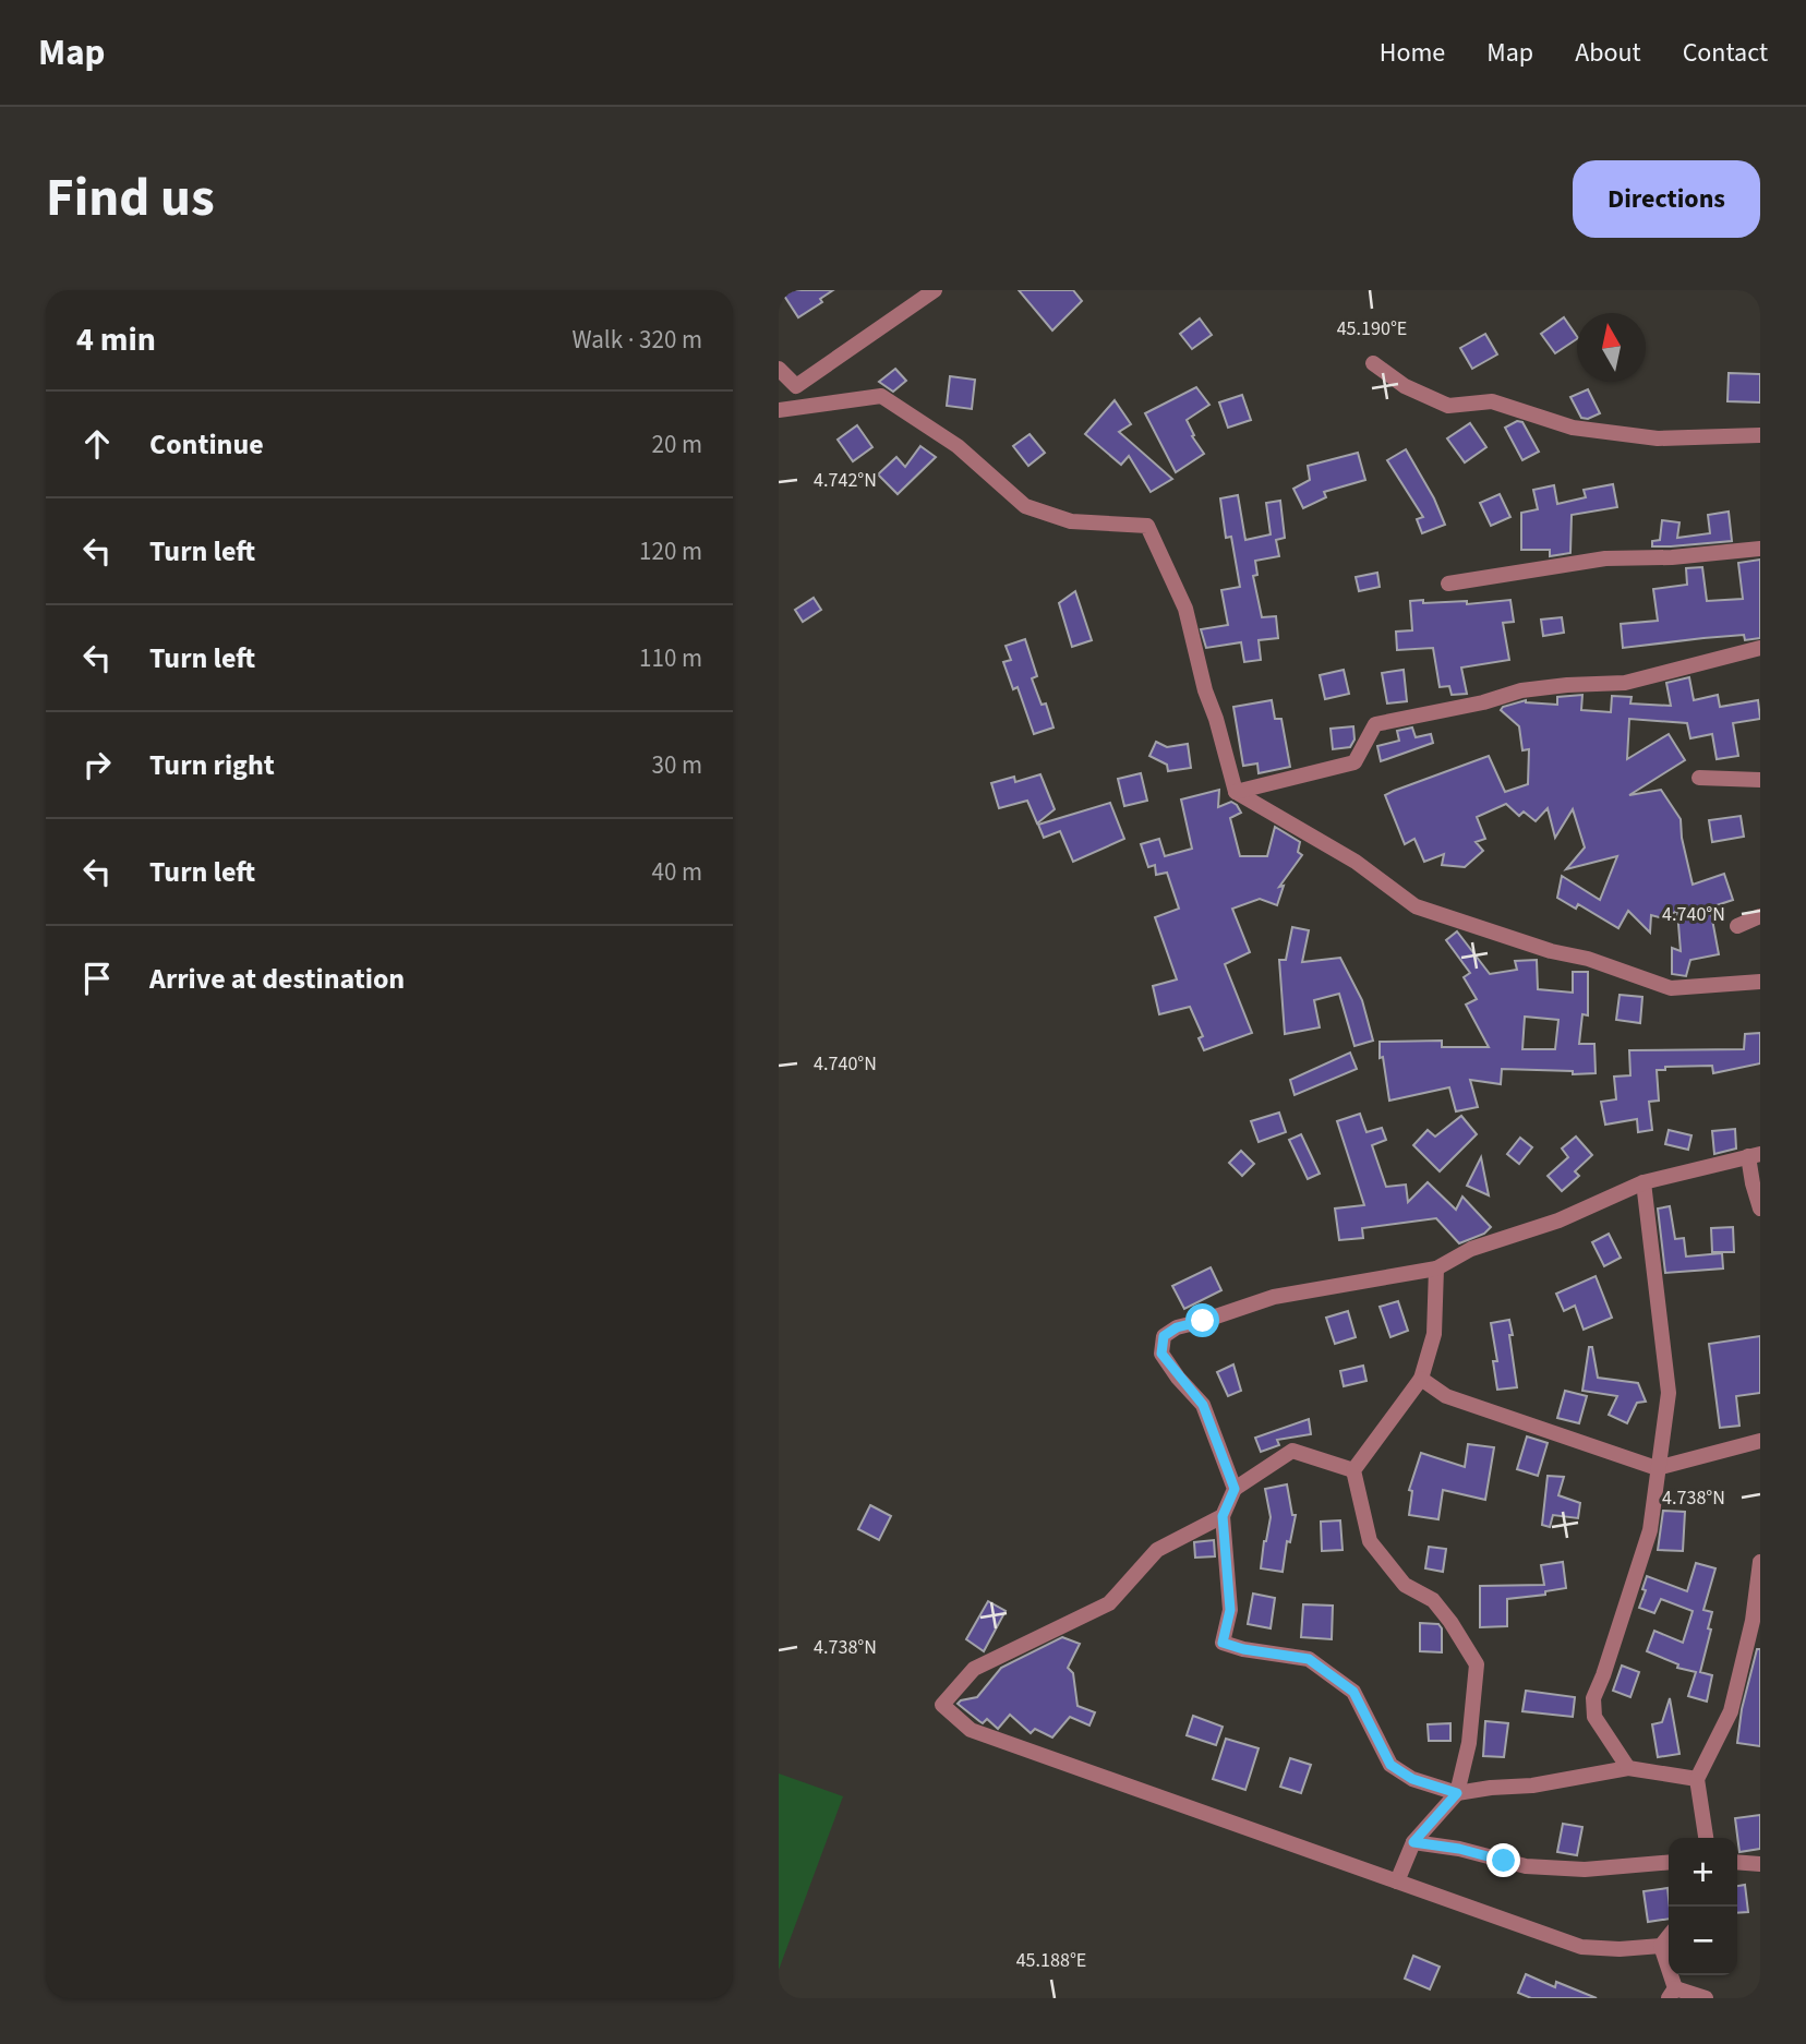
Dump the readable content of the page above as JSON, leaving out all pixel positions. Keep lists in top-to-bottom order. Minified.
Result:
{"north":"top","page":{"header":"Map","nav":["Home","Map","About","Contact"],"title":"Find us","buttons":"Directions","heading":["4 min","Walk · 320 m"],"list":[["Continue","20 m"],["Turn left","120 m"],["Turn left","110 m"],["Turn right","30 m"],["Turn left","40 m"],"Arrive at destination"],"map_buttons":["+","−"]},"coordinates":["45.190°E","4.742°N","4.740°N","4.738°N","45.188°E"]}
